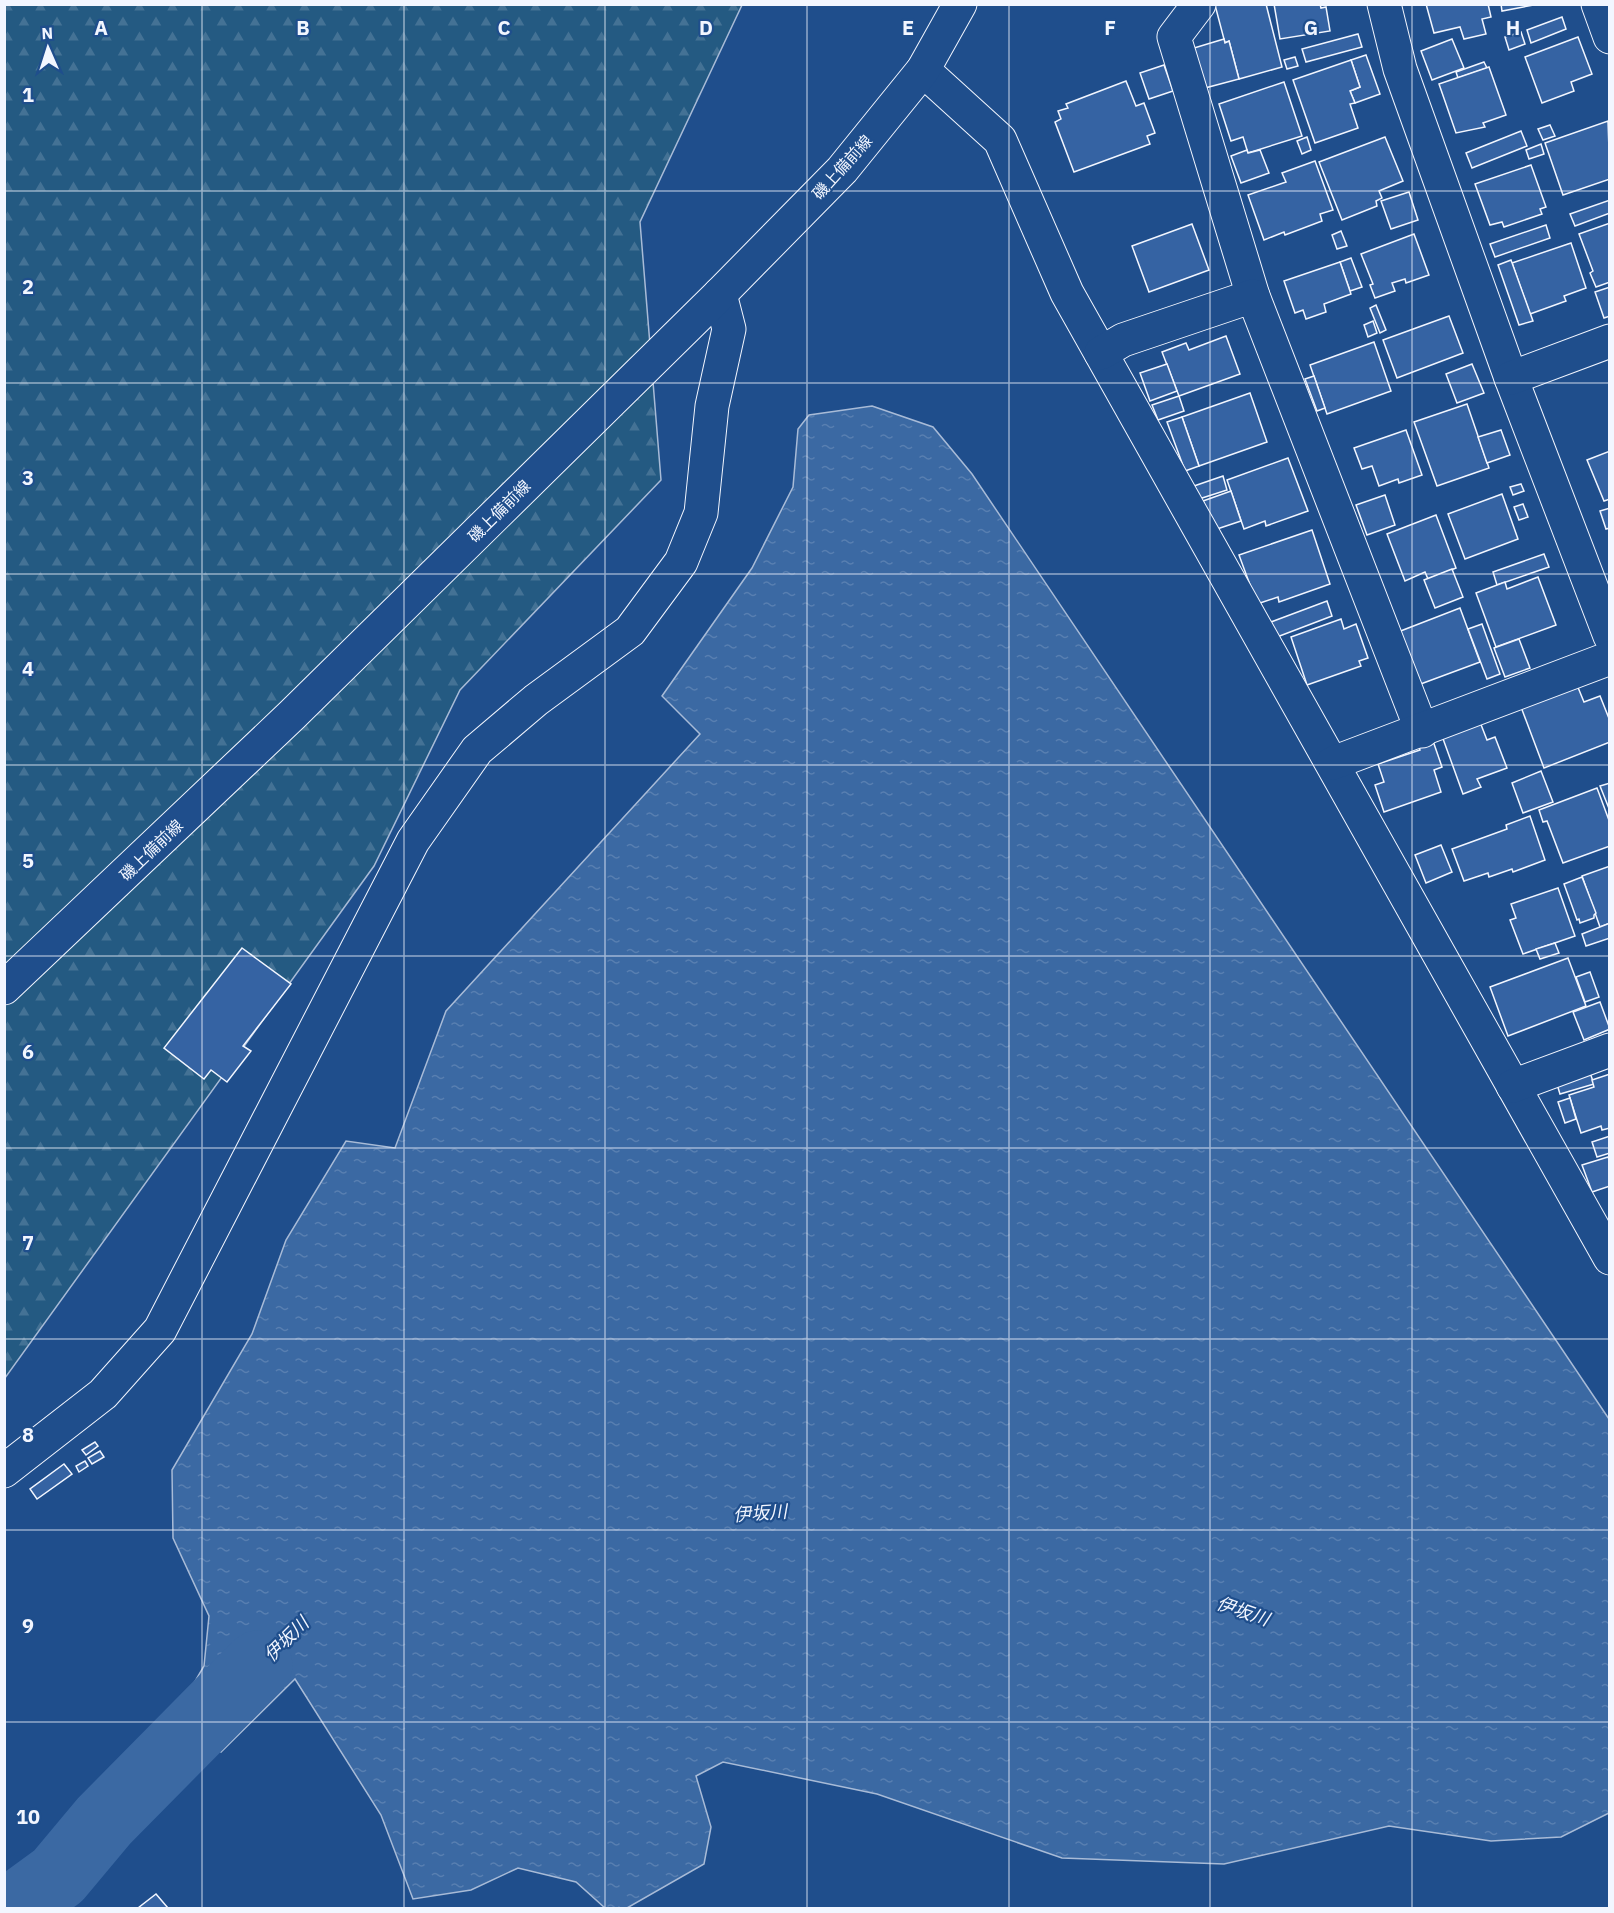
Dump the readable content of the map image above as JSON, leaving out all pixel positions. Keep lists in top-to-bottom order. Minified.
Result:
{"streets":{"street":["磯上備前線"]},"water":["伊坂川"],"north":"top","grid":{"columns":["A","B","C","D","E","F","G","H"],"rows":["1","2","3","4","5","6","7","8","9","10"]}}
